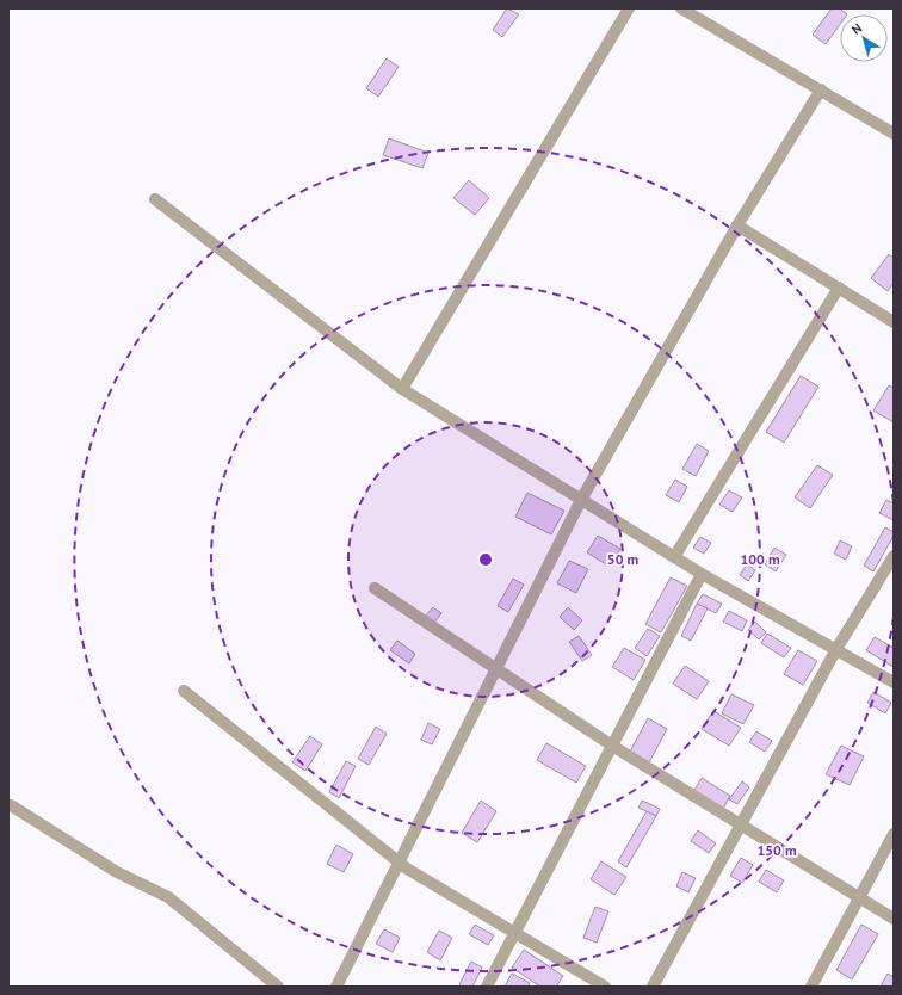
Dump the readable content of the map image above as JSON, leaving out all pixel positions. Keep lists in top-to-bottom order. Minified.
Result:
{"north":"top left","rings":["50 m","100 m","150 m"]}
